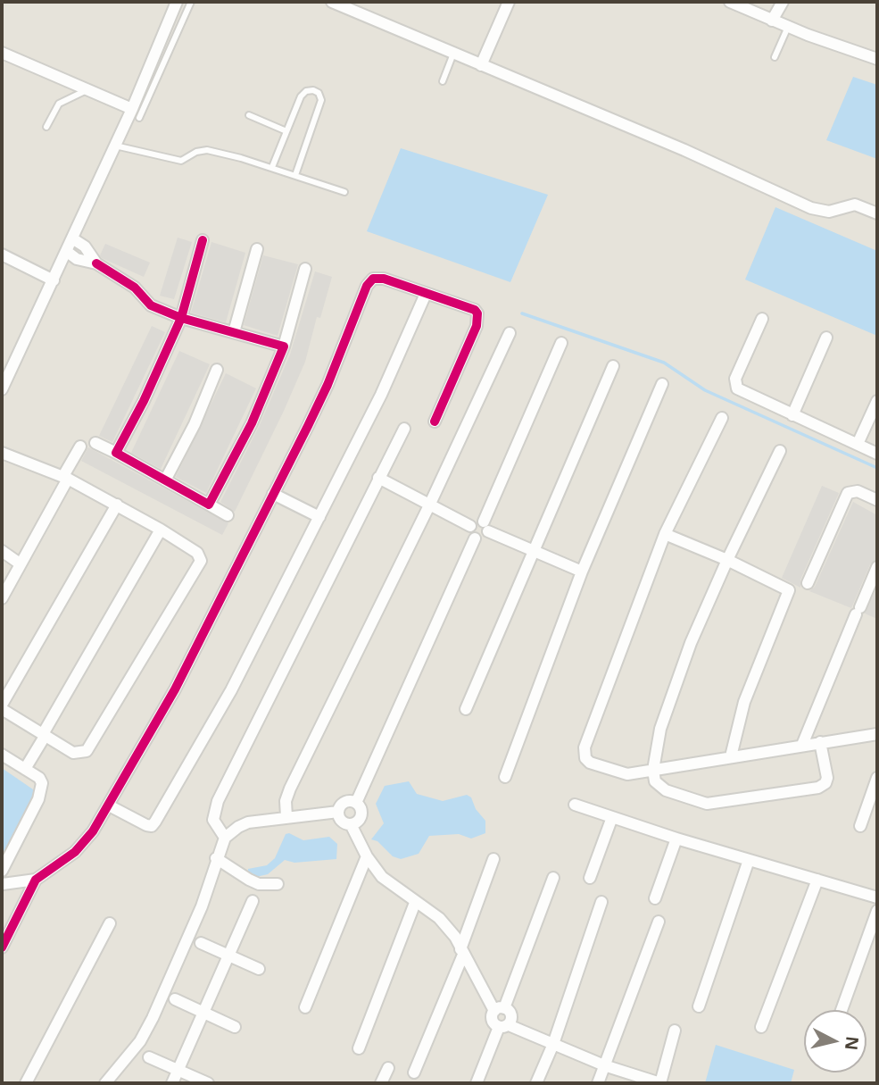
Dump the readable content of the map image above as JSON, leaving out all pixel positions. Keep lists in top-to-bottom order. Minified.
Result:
{"north":"right"}
